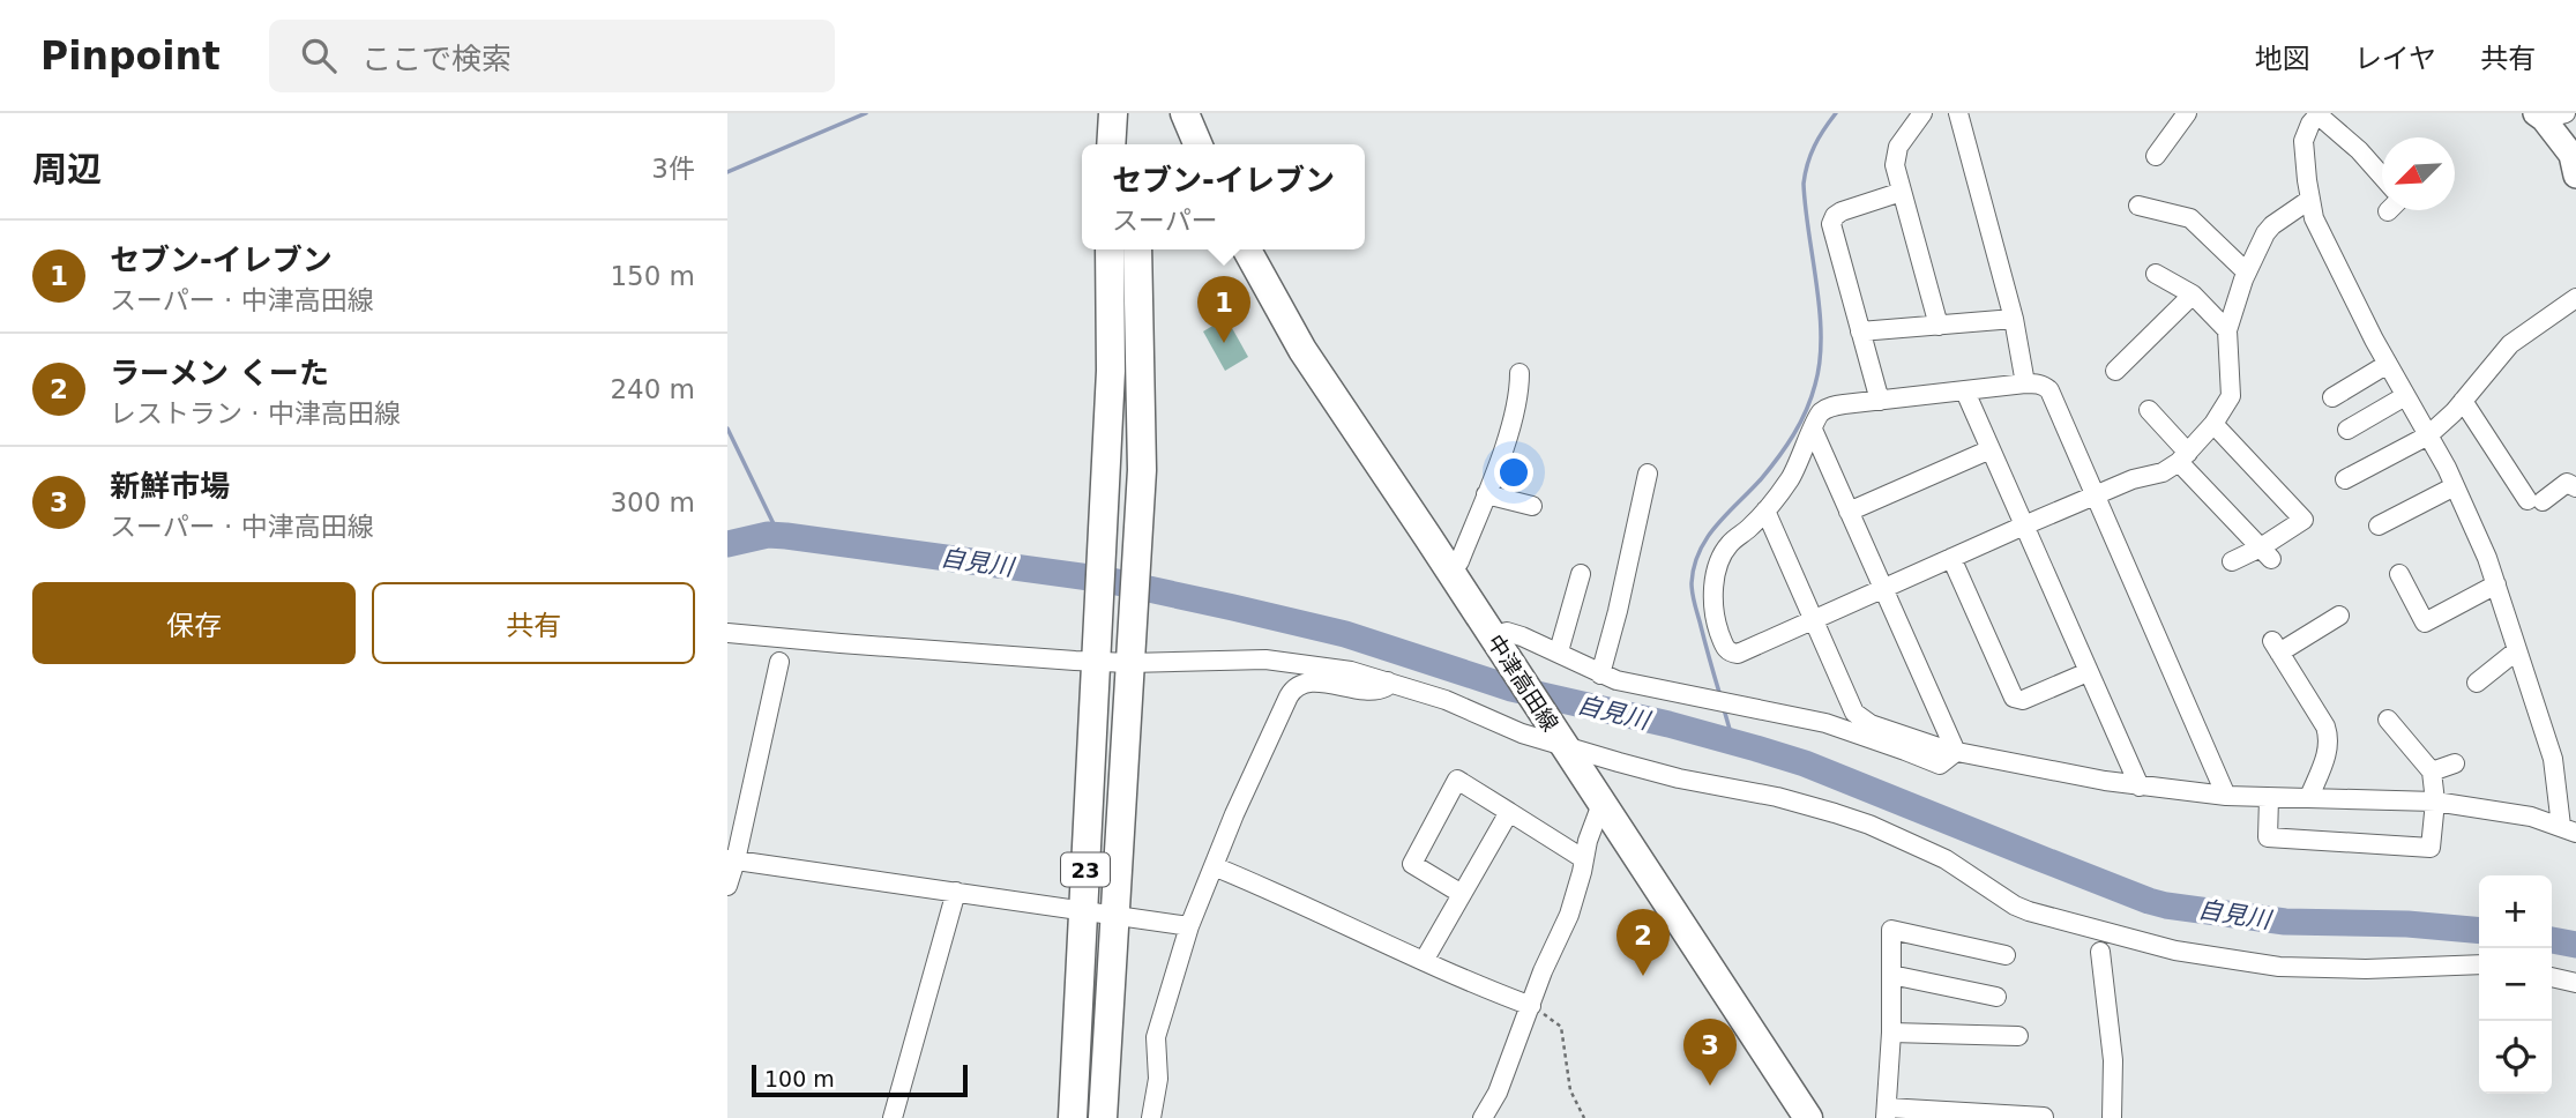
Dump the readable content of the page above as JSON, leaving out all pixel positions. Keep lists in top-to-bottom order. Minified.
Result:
{"streets":{"main road":["中津高田線","23"]},"water":["自見川"],"scale_bar":"100 m","north":"bottom left","page":{"header":"Pinpoint","search":"ここで検索","nav":["地図","レイヤ","共有"],"heading":["周辺","3件"],"popup":["セブン-イレブン","スーパー"],"list":[{"mark":"1","name":"セブン-イレブン","note":"スーパー · 中津高田線","value":"150 m"},{"mark":"2","name":"ラーメン くーた","note":"レストラン · 中津高田線","value":"240 m"},{"mark":"3","name":"新鮮市場","note":"スーパー · 中津高田線","value":"300 m"}],"pins":["1","2","3"],"buttons":["保存","共有"],"map_buttons":["+","−"],"scale":"100 m"}}
